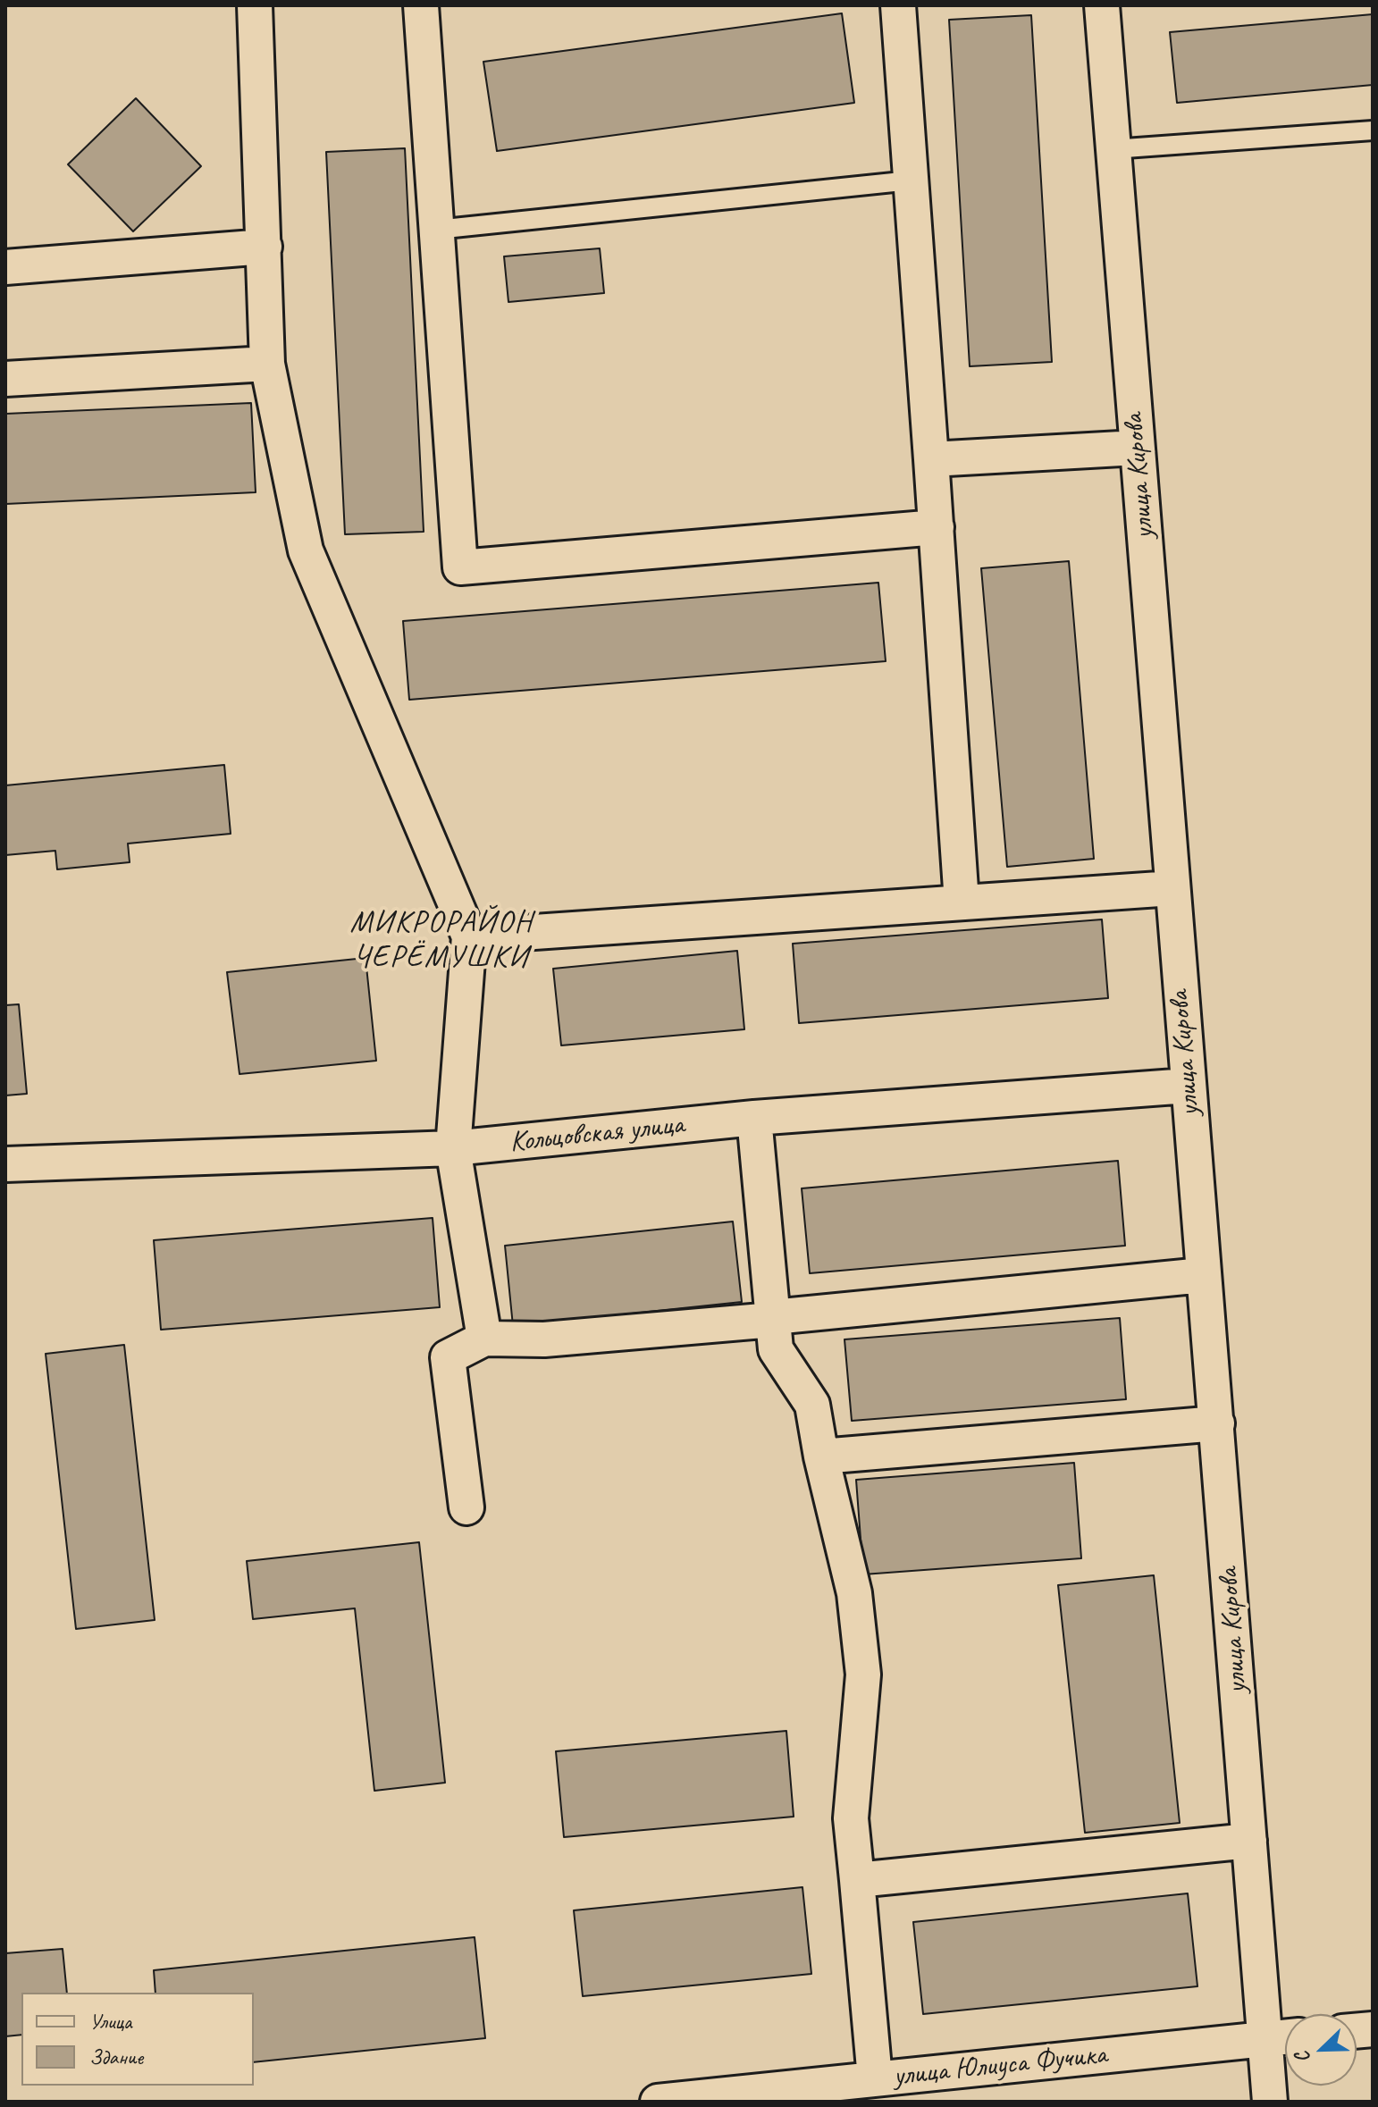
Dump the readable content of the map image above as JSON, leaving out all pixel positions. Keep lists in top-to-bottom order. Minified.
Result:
{"streets":{"street":["улица Кирова","Кольцовская улица","улица Юлиуса Фучика"]},"crossings":[["улица Кирова","Кольцовская улица"],["улица Кирова","улица Юлиуса Фучика"]],"districts":["МИКРОРАЙОН ЧЕРЁМУШКИ"],"legend":["Улица","Здание"],"north":"bottom left"}
